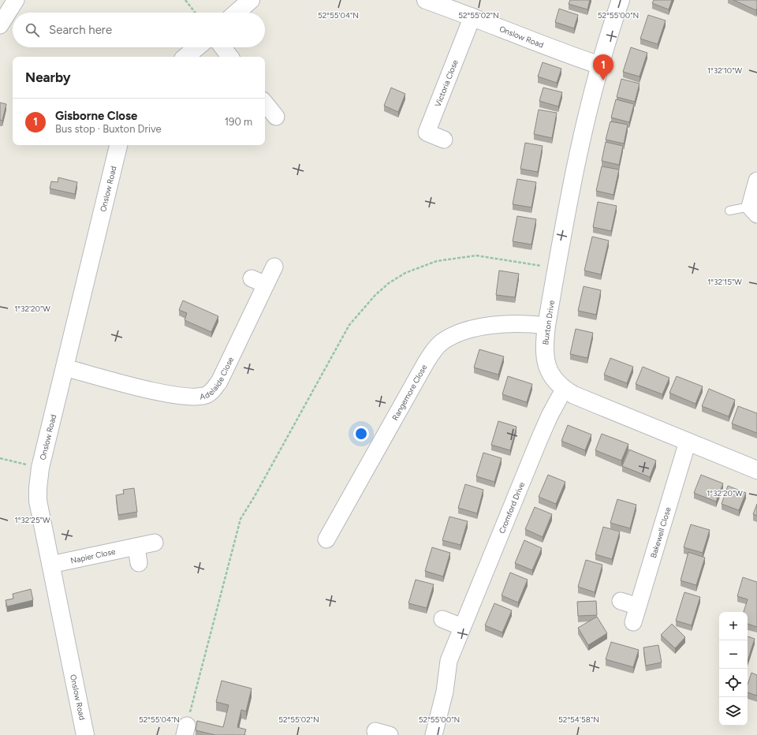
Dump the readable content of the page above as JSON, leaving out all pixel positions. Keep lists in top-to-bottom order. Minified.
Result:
{"streets":{"street":["Onslow Road","Victoria Close","Buxton Drive","Adelaide Close","Rangemore Close","Cromford Drive","Bakewell Close","Napier Close"]},"crossings":[["Onslow Road","Victoria Close"],["Onslow Road","Buxton Drive"],["Onslow Road","Adelaide Close"],["Onslow Road","Napier Close"],["Buxton Drive","Rangemore Close"],["Buxton Drive","Cromford Drive"],["Buxton Drive","Bakewell Close"]],"page":{"search":"Search here","pins":"1","heading":"Nearby","list":[{"mark":"1","name":"Gisborne Close","note":"Bus stop · Buxton Drive","value":"190 m"}],"map_buttons":["+","−"]},"coordinates":["52°55'04\"N","52°55'02\"N","52°55'00\"N","1°32'10\"W","1°32'15\"W","1°32'20\"W","1°32'25\"W","52°54'58\"N"]}
